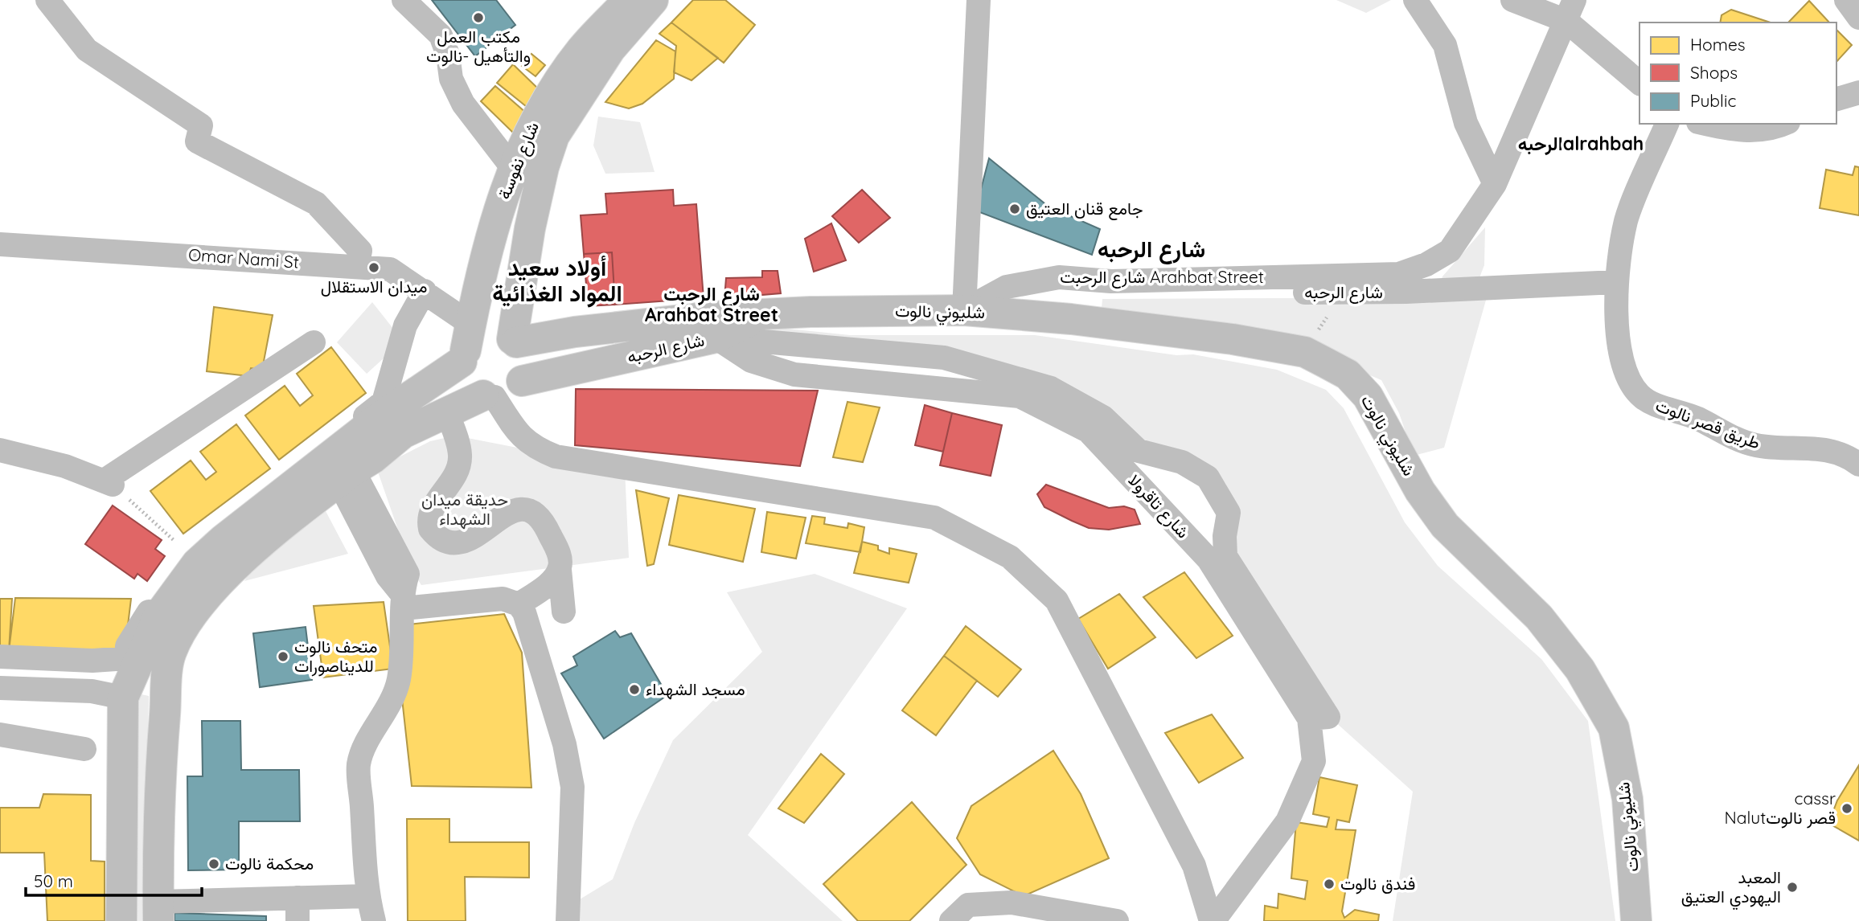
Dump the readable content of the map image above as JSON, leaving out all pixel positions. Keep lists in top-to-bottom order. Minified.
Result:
{"streets":{"main road":["شارع نفوسة","شارع الرحبه","شليوني نالوت"],"street":["Omar Nami St","شارع الرحبت Arahbat Street","طريق قصر نالوت","شارع تاقرولا"]},"crossings":[["شارع نفوسة","Omar Nami St"],["شارع نفوسة","شارع الرحبه"],["Omar Nami St","شارع الرحبه"],["شارع الرحبت Arahbat Street","شارع الرحبه"],["شارع الرحبت Arahbat Street","شليوني نالوت"],["شارع الرحبه","شليوني نالوت"],["شارع الرحبه","طريق قصر نالوت"],["شارع الرحبه","شارع تاقرولا"]],"districts":["الرحبهalrahbah","شارع الرحبه","أولاد سعيد المواد الغذائية","شارع الرحبت Arahbat Street"],"parks":["حديقة ميدان الشهداء"],"places":["مكتب العمل والتأهيل -نالوت","جامع قنان العتيق","ميدان الاستقلال","متحف نالوت للديناصورات","مسجد الشهداء","cassr Nalutقصر نالوت","محكمة نالوت","فندق نالوت","المعبد اليهودي العتيق"],"legend":["Homes","Shops","Public"],"scale_bar":"50 m"}
